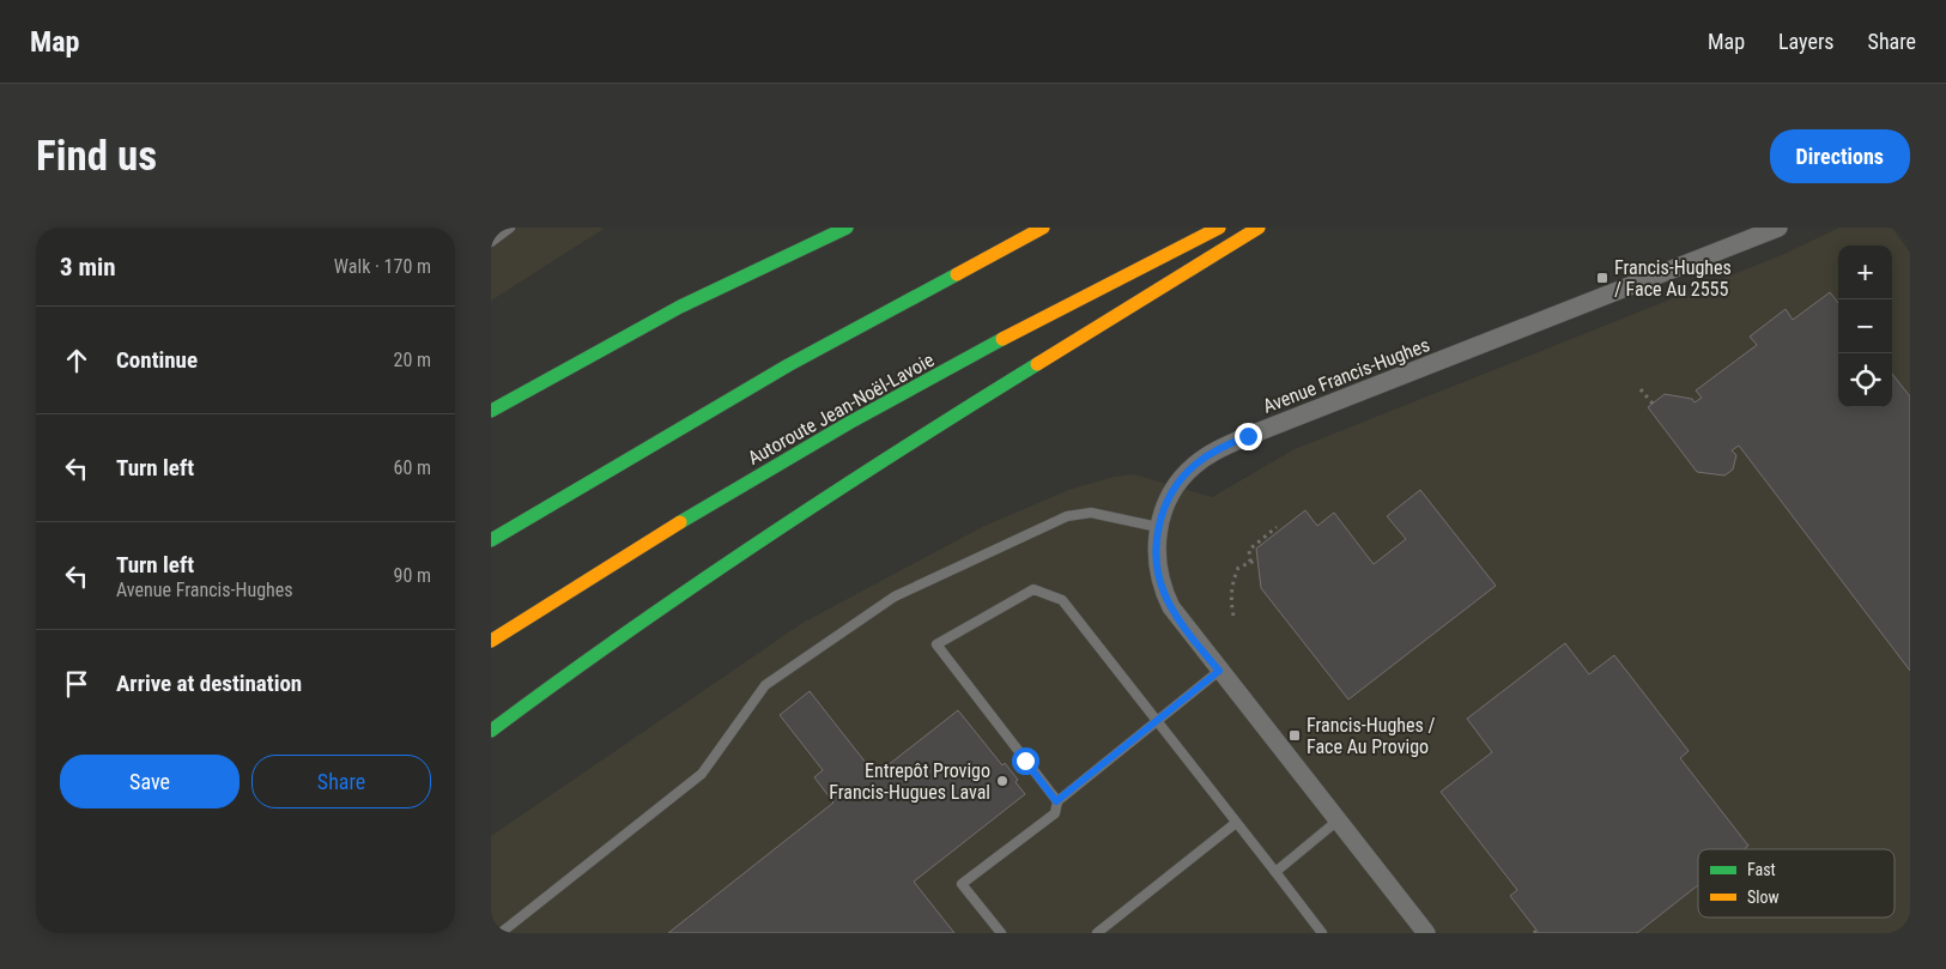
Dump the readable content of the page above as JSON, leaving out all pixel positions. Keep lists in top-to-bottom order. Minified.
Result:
{"streets":{"highway":["Autoroute Jean-Noël-Lavoie"],"street":["Avenue Francis-Hughes"]},"places":{"transit":["Francis-Hughes / Face Au 2555","Francis-Hughes / Face Au Provigo"],"other":["Entrepôt Provigo Francis-Hugues Laval"]},"legend":["Fast","Slow"],"page":{"header":"Map","nav":["Map","Layers","Share"],"buttons":["Directions",["Save","Share"]],"title":"Find us","heading":["3 min","Walk · 170 m"],"map_buttons":["+","−"],"list":[["Continue","20 m"],["Turn left","60 m"],["Turn left","Avenue Francis-Hughes","90 m"],"Arrive at destination"]}}
